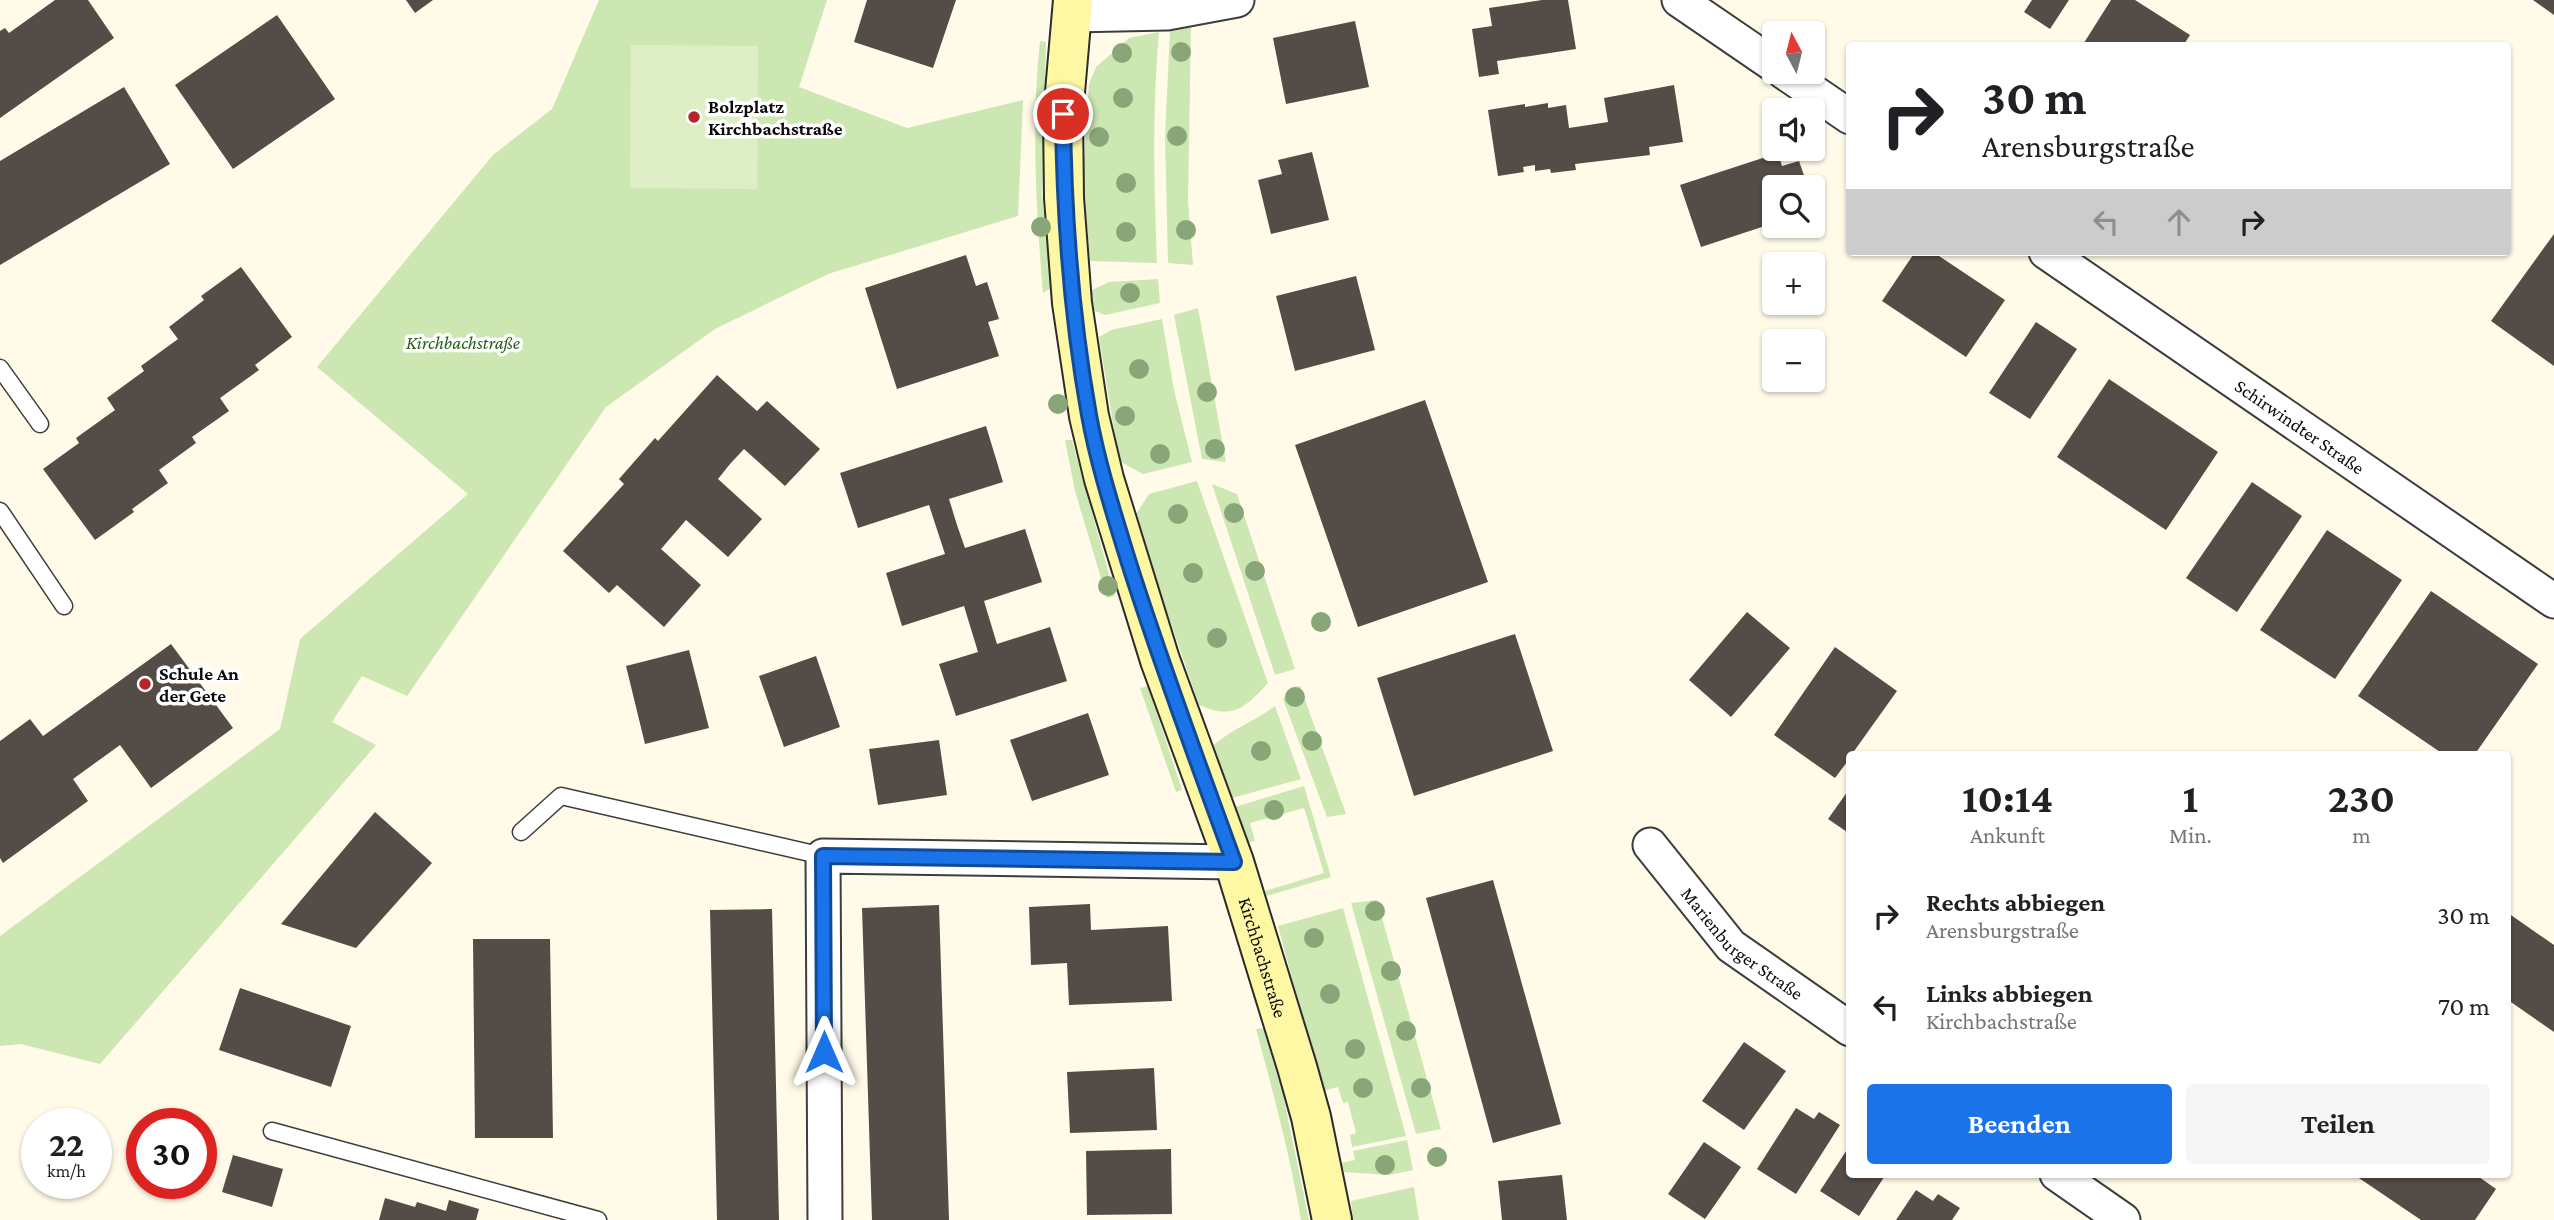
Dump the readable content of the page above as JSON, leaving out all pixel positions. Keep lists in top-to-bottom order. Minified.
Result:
{"streets":{"main road":["Kirchbachstraße"],"street":["Schirwindter Straße","Marienburger Straße"]},"parks":["Kirchbachstraße"],"places":["Bolzplatz Kirchbachstraße","Schule An der Gete"],"north":"top","page":{"map_buttons":["+","−"],"turn":["30 m","Arensburgstraße"],"eta":["10:14","Ankunft","1","Min.","230","m"],"list":[{"name":"Rechts abbiegen","note":"Arensburgstraße","value":"30 m"},{"name":"Links abbiegen","note":"Kirchbachstraße","value":"70 m"}],"buttons":["Beenden","Teilen"],"speed":"22 km/h","limit":"30"}}
